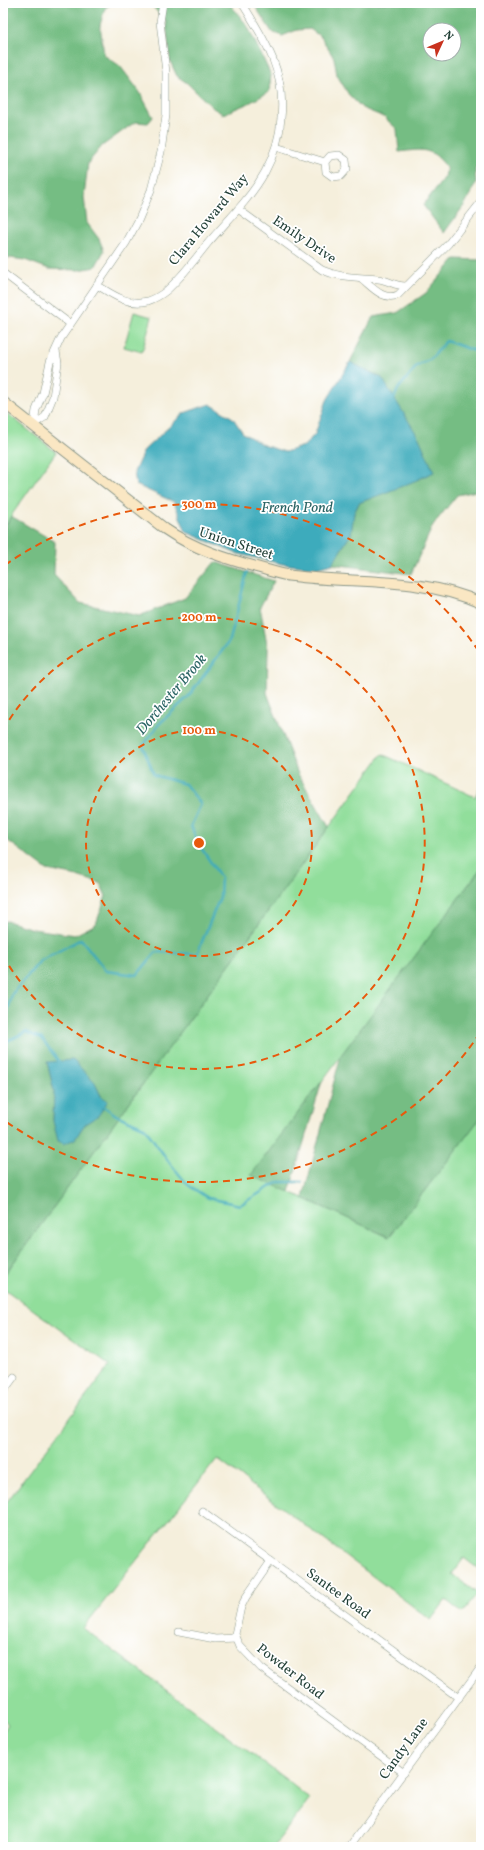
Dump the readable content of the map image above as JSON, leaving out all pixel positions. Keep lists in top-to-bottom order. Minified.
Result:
{"streets":{"main road":["Union Street"],"street":["Clara Howard Way","Emily Drive","Santee Road","Powder Road","Candy Lane"]},"crossings":[["Clara Howard Way","Emily Drive"],["Santee Road","Candy Lane"],["Powder Road","Candy Lane"]],"water":["French Pond","Dorchester Brook"],"north":"top right","rings":["300 m","200 m","100 m"]}
